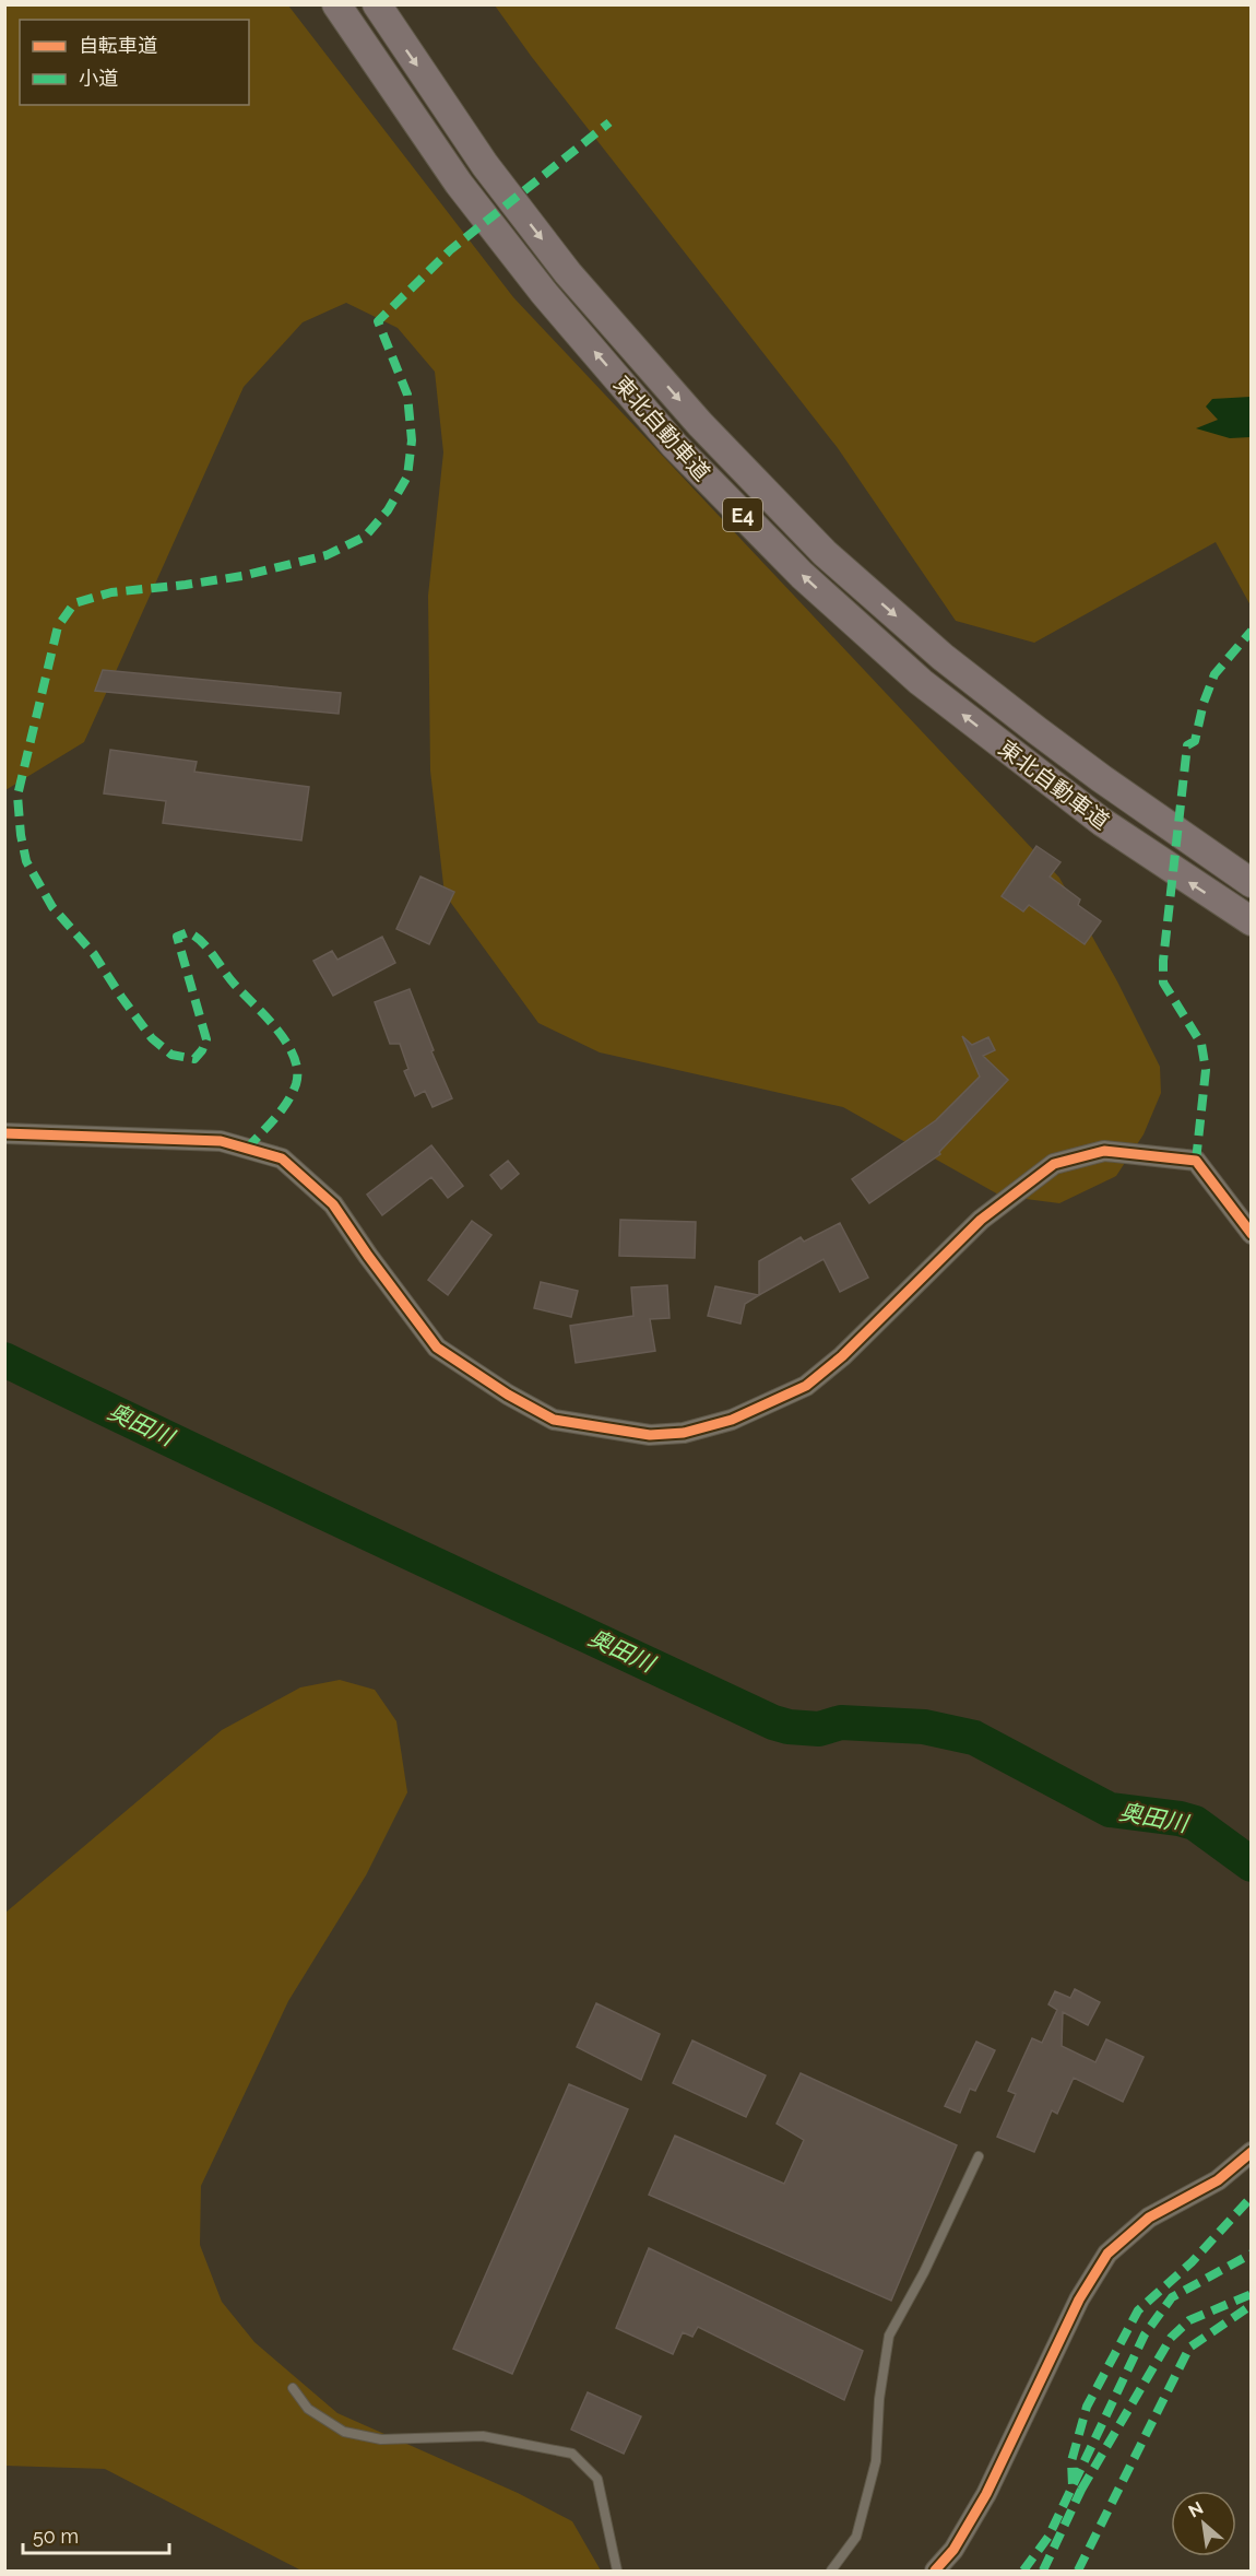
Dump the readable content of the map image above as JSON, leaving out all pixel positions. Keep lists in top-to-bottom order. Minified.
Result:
{"streets":{"highway":["東北自動車道","E4"]},"water":["奥田川"],"legend":["自転車道","小道"],"scale_bar":"50 m","north":"top left"}
